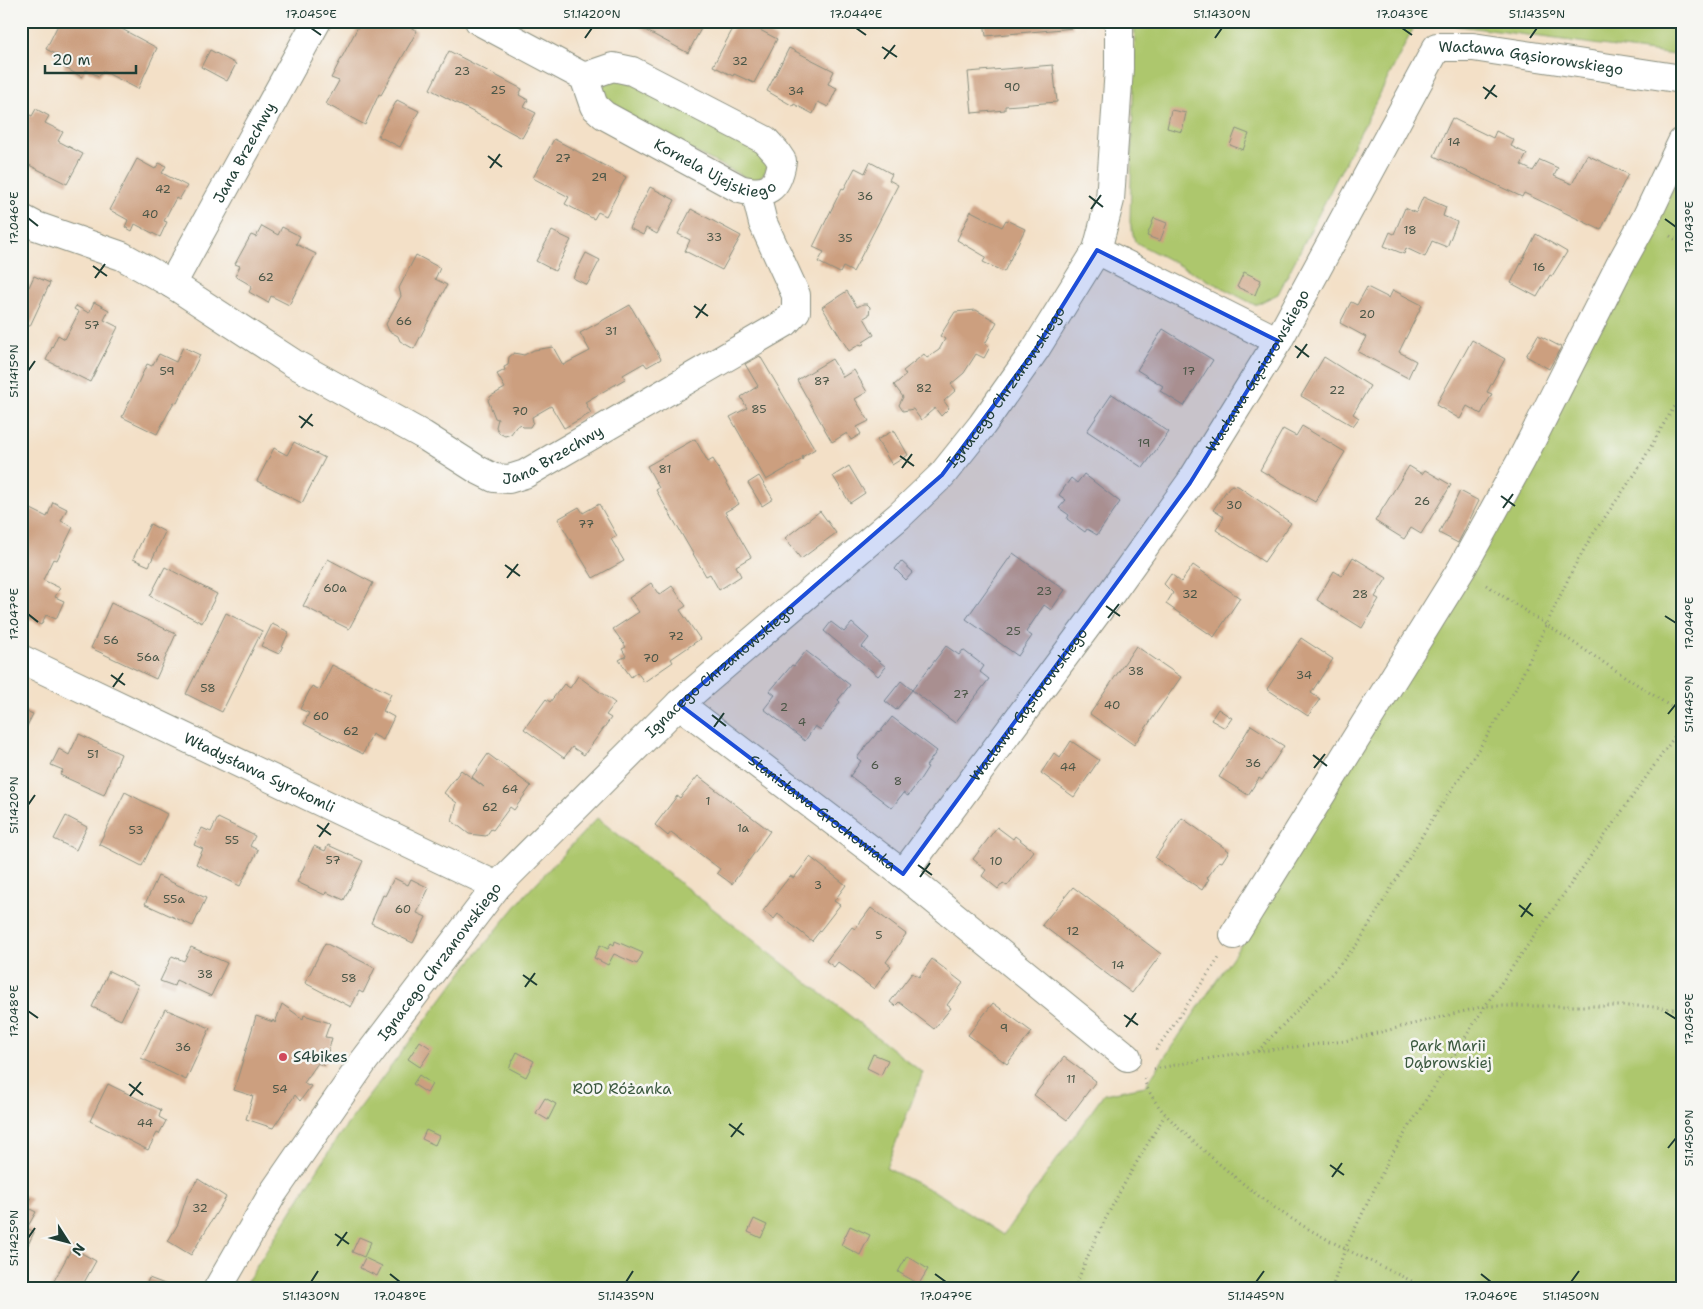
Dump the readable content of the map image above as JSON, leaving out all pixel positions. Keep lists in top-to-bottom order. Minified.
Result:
{"streets":{"street":["Wacława Gąsiorowskiego","Jana Brzechwy","Kornela Ujejskiego","Ignacego Chrzanowskiego","Władysława Syrokomli","Stanisława Grochowiaka"]},"crossings":[["Wacława Gąsiorowskiego","Stanisława Grochowiaka"],["Jana Brzechwy","Kornela Ujejskiego"],["Ignacego Chrzanowskiego","Władysława Syrokomli"],["Ignacego Chrzanowskiego","Stanisława Grochowiaka"]],"parks":["Park Marii Dąbrowskiej","ROD Różanka"],"places":["S4bikes"],"house_numbers":["32","23","90","25","34","14","27","29","42","36","40","18","33","35","16","62","20","66","57","31","59","17","87","82","22","85","70","19","81","26","30","77","60a","23","32","28","25","72","56","56a","70","38","34","58","27","40","2","60","4","62","51","36","6","44","8","64","1","62","1a","53","55","57","10","3","55a","60","12","5","14","38","58","9","36","11","54","44","32"],"scale_bar":"20 m","north":"bottom right","coordinates":["17.045°E","51.1420°N","17.044°E","51.1430°N","17.043°E","51.1435°N","17.046°E","51.1415°N","17.047°E","51.1445°N","17.048°E","51.1450°N","51.1425°N"]}
